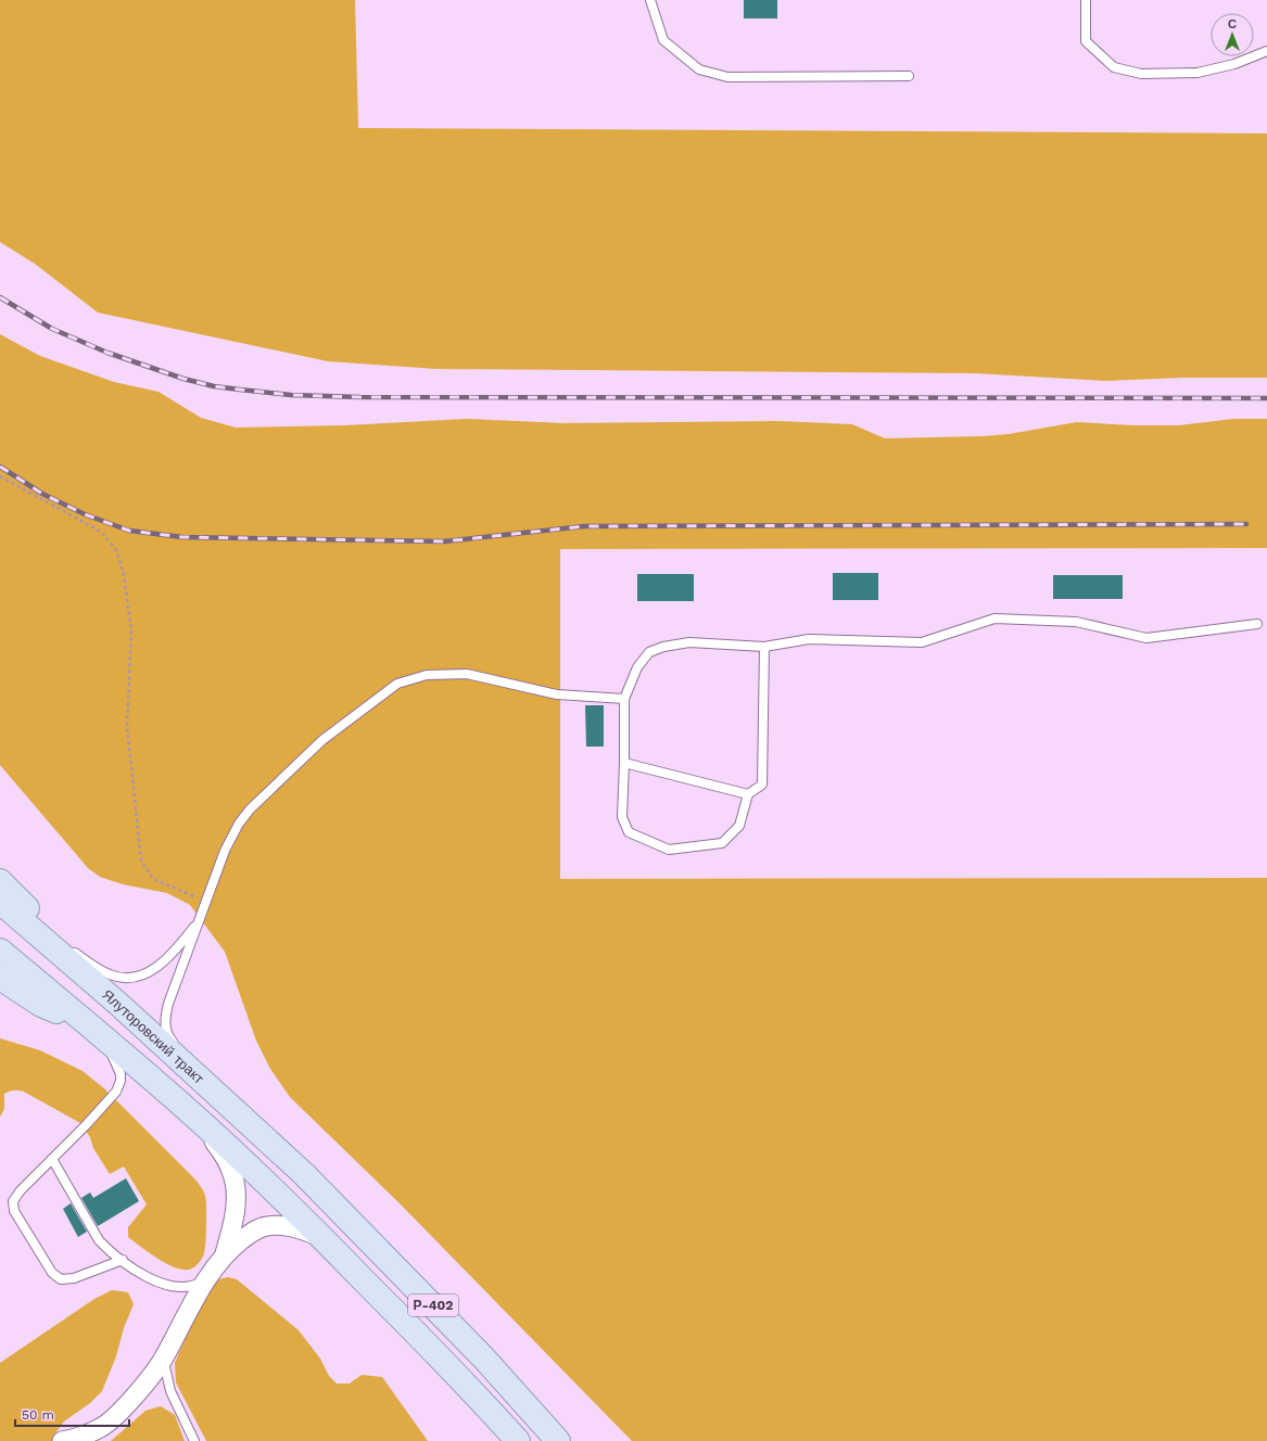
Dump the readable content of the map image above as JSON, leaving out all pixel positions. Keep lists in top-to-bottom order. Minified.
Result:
{"streets":{"main road":["Ялуторовский тракт","Р-402"]},"crossings":[["Ялуторовский тракт","Р-402"]],"scale_bar":"50 m","north":"top"}
